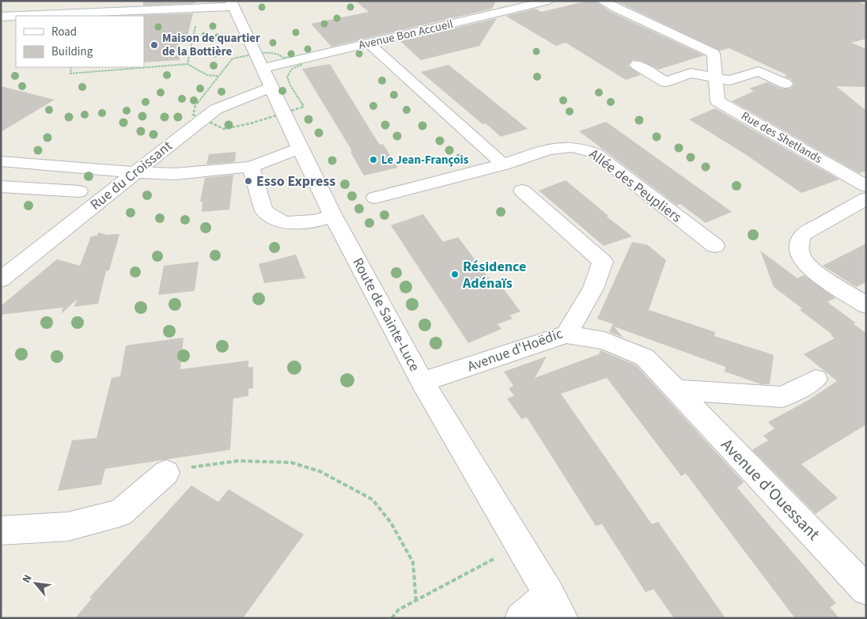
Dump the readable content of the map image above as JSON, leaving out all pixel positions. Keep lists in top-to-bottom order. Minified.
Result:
{"streets":{"street":["Avenue Bon Accueil","Rue des Shetlands","Rue du Croissant","Allée des Peupliers","Route de Sainte-Luce","Avenue d'Hoëdic","Avenue d'Ouessant"]},"crossings":[["Avenue Bon Accueil","Rue du Croissant"],["Avenue Bon Accueil","Route de Sainte-Luce"],["Rue du Croissant","Route de Sainte-Luce"],["Route de Sainte-Luce","Avenue d'Hoëdic"],["Avenue d'Hoëdic","Avenue d'Ouessant"]],"places":["Maison de quartier de la Bottière","Le Jean-François","Esso Express","Résidence Adénaïs"],"legend":["Road","Building"],"north":"top left"}
